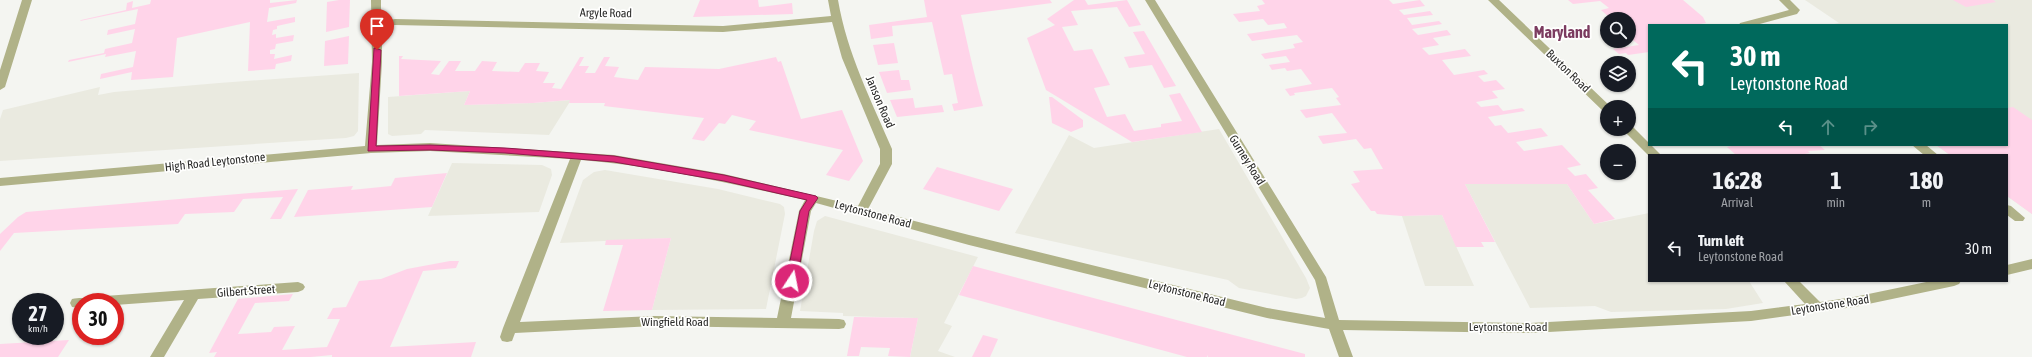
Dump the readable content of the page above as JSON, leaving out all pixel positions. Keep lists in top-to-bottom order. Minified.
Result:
{"streets":{"street":["Argyle Road","Buxton Road","Janson Road","Gurney Road","High Road Leytonstone","Leytonstone Road","Gilbert Street","Wingfield Road"]},"crossings":[["Argyle Road","Janson Road"],["Janson Road","Leytonstone Road"],["Gurney Road","Leytonstone Road"],["High Road Leytonstone","Leytonstone Road"],["Leytonstone Road","Wingfield Road"]],"districts":["Maryland"],"page":{"map_buttons":["+","−"],"turn":["30 m","Leytonstone Road"],"eta":["16:28","Arrival","1","min","180","m"],"list":[{"name":"Turn left","note":"Leytonstone Road","value":"30 m"}],"speed":"27 km/h","limit":"30"}}
